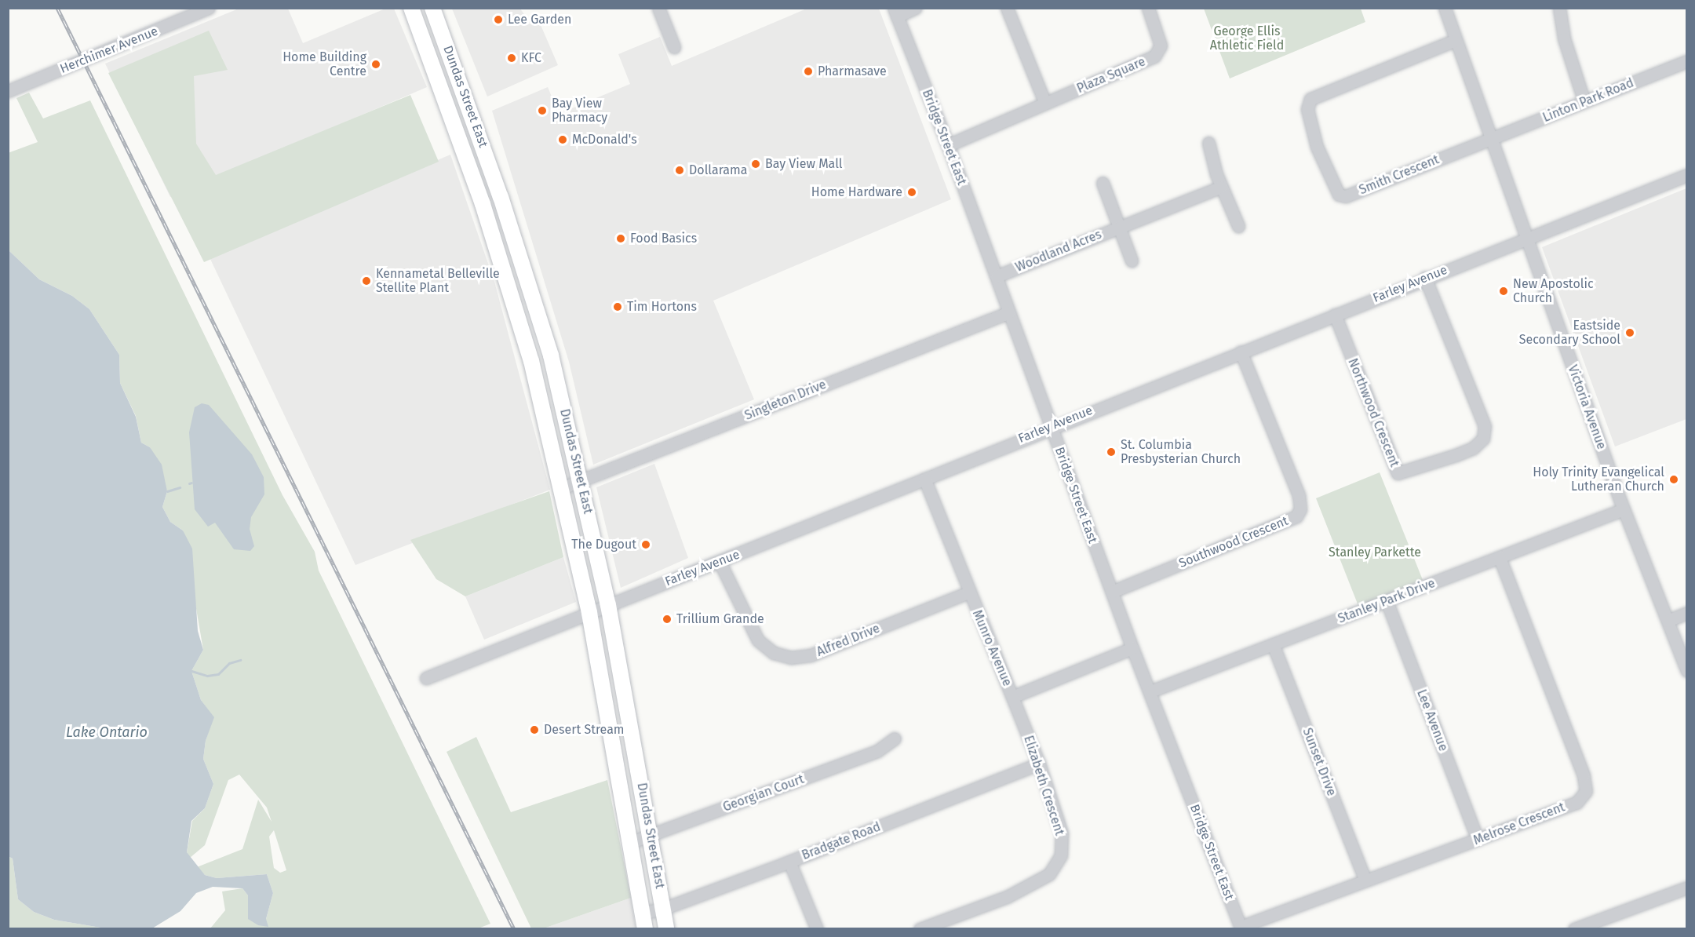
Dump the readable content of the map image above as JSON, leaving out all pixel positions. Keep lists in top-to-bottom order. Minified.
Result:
{"streets":{"main road":["Dundas Street East"],"street":["Herchimer Avenue","Plaza Square","Linton Park Road","Bridge Street East","Smith Crescent","Woodland Acres","Farley Avenue","Singleton Drive","Victoria Avenue","Northwood Crescent","Southwood Crescent","Stanley Park Drive","Alfred Drive","Munro Avenue","Lee Avenue","Sunset Drive","Elizabeth Crescent","Georgian Court","Melrose Crescent","Bradgate Road"]},"crossings":[["Plaza Square","Bridge Street East"],["Dundas Street East","Farley Avenue"],["Dundas Street East","Singleton Drive"],["Dundas Street East","Georgian Court"],["Dundas Street East","Bradgate Road"],["Linton Park Road","Smith Crescent"],["Linton Park Road","Victoria Avenue"],["Bridge Street East","Woodland Acres"],["Bridge Street East","Farley Avenue"],["Bridge Street East","Singleton Drive"],["Bridge Street East","Southwood Crescent"],["Bridge Street East","Stanley Park Drive"],["Bridge Street East","Munro Avenue"],["Bridge Street East","Melrose Crescent"],["Smith Crescent","Victoria Avenue"],["Farley Avenue","Victoria Avenue"],["Farley Avenue","Northwood Crescent"],["Farley Avenue","Southwood Crescent"],["Farley Avenue","Alfred Drive"],["Farley Avenue","Munro Avenue"],["Victoria Avenue","Stanley Park Drive"],["Stanley Park Drive","Lee Avenue"],["Stanley Park Drive","Sunset Drive"],["Stanley Park Drive","Melrose Crescent"],["Alfred Drive","Munro Avenue"],["Munro Avenue","Elizabeth Crescent"],["Lee Avenue","Melrose Crescent"],["Sunset Drive","Melrose Crescent"],["Elizabeth Crescent","Bradgate Road"]],"water":["Lake Ontario"],"parks":["George Ellis Athletic Field","Stanley Parkette"],"places":["Lee Garden","KFC","Home Building Centre","Pharmasave","Bay View Pharmacy","McDonald's","Bay View Mall","Dollarama","Home Hardware","Food Basics","Kennametal Belleville Stellite Plant","New Apostolic Church","Tim Hortons","Eastside Secondary School","St. Columbia Presbysterian Church","Holy Trinity Evangelical Lutheran Church","The Dugout","Trillium Grande","Desert Stream"]}
